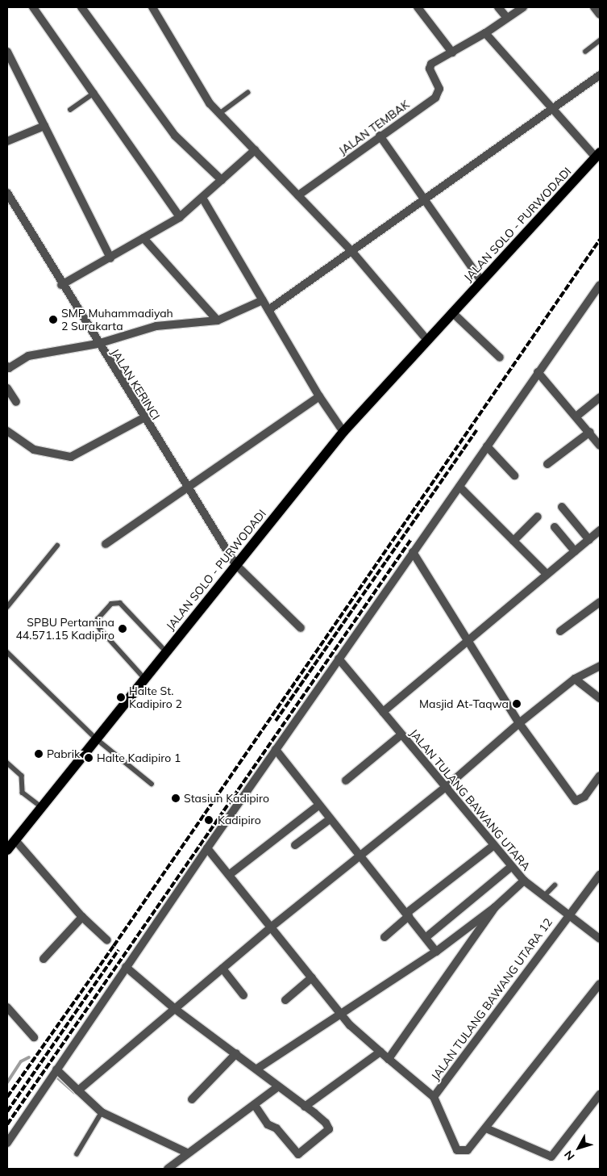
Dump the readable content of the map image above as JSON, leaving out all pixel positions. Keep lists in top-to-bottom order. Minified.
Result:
{"streets":{"main road":["JALAN SOLO - PURWODADI"],"street":["JALAN TEMBAK","JALAN KERINCI","JALAN TULANG BAWANG UTARA","JALAN TULANG BAWANG UTARA 12"]},"crossings":[["JALAN SOLO - PURWODADI","JALAN KERINCI"],["JALAN TULANG BAWANG UTARA","JALAN TULANG BAWANG UTARA 12"]],"places":["SMP Muhammadiyah 2 Surakarta","SPBU Pertamina 44.571.15 Kadipiro","Halte St. Kadipiro 2","Masjid At-Taqwa","Pabrik","Halte Kadipiro 1","Stasiun Kadipiro","Kadipiro"],"north":"bottom left"}
